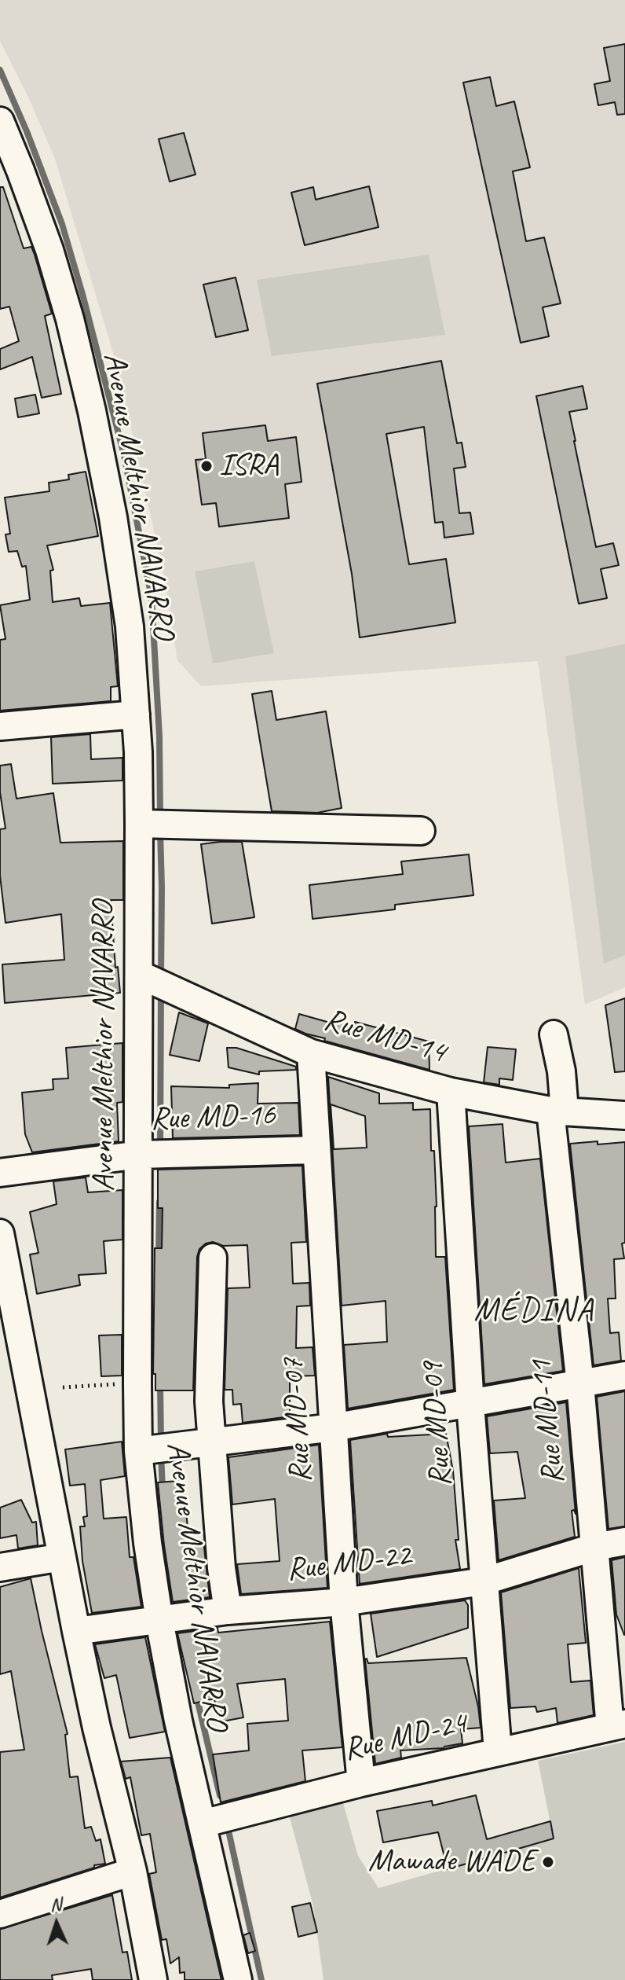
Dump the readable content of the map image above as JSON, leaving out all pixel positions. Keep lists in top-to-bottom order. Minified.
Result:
{"streets":{"street":["Avenue Melthior NAVARRO","Rue MD-14","Rue MD-16","Rue MD-07","Rue MD-11","Rue MD-09","Rue MD-22","Rue MD-24"]},"crossings":[["Avenue Melthior NAVARRO","Rue MD-14"],["Avenue Melthior NAVARRO","Rue MD-16"],["Avenue Melthior NAVARRO","Rue MD-22"],["Avenue Melthior NAVARRO","Rue MD-24"],["Rue MD-14","Rue MD-07"],["Rue MD-14","Rue MD-11"],["Rue MD-14","Rue MD-09"],["Rue MD-16","Rue MD-07"],["Rue MD-07","Rue MD-22"],["Rue MD-07","Rue MD-24"],["Rue MD-11","Rue MD-22"],["Rue MD-11","Rue MD-24"],["Rue MD-09","Rue MD-22"],["Rue MD-09","Rue MD-24"]],"districts":["MÉDINA"],"places":["ISRA","Mawade WADE"],"north":"top"}
